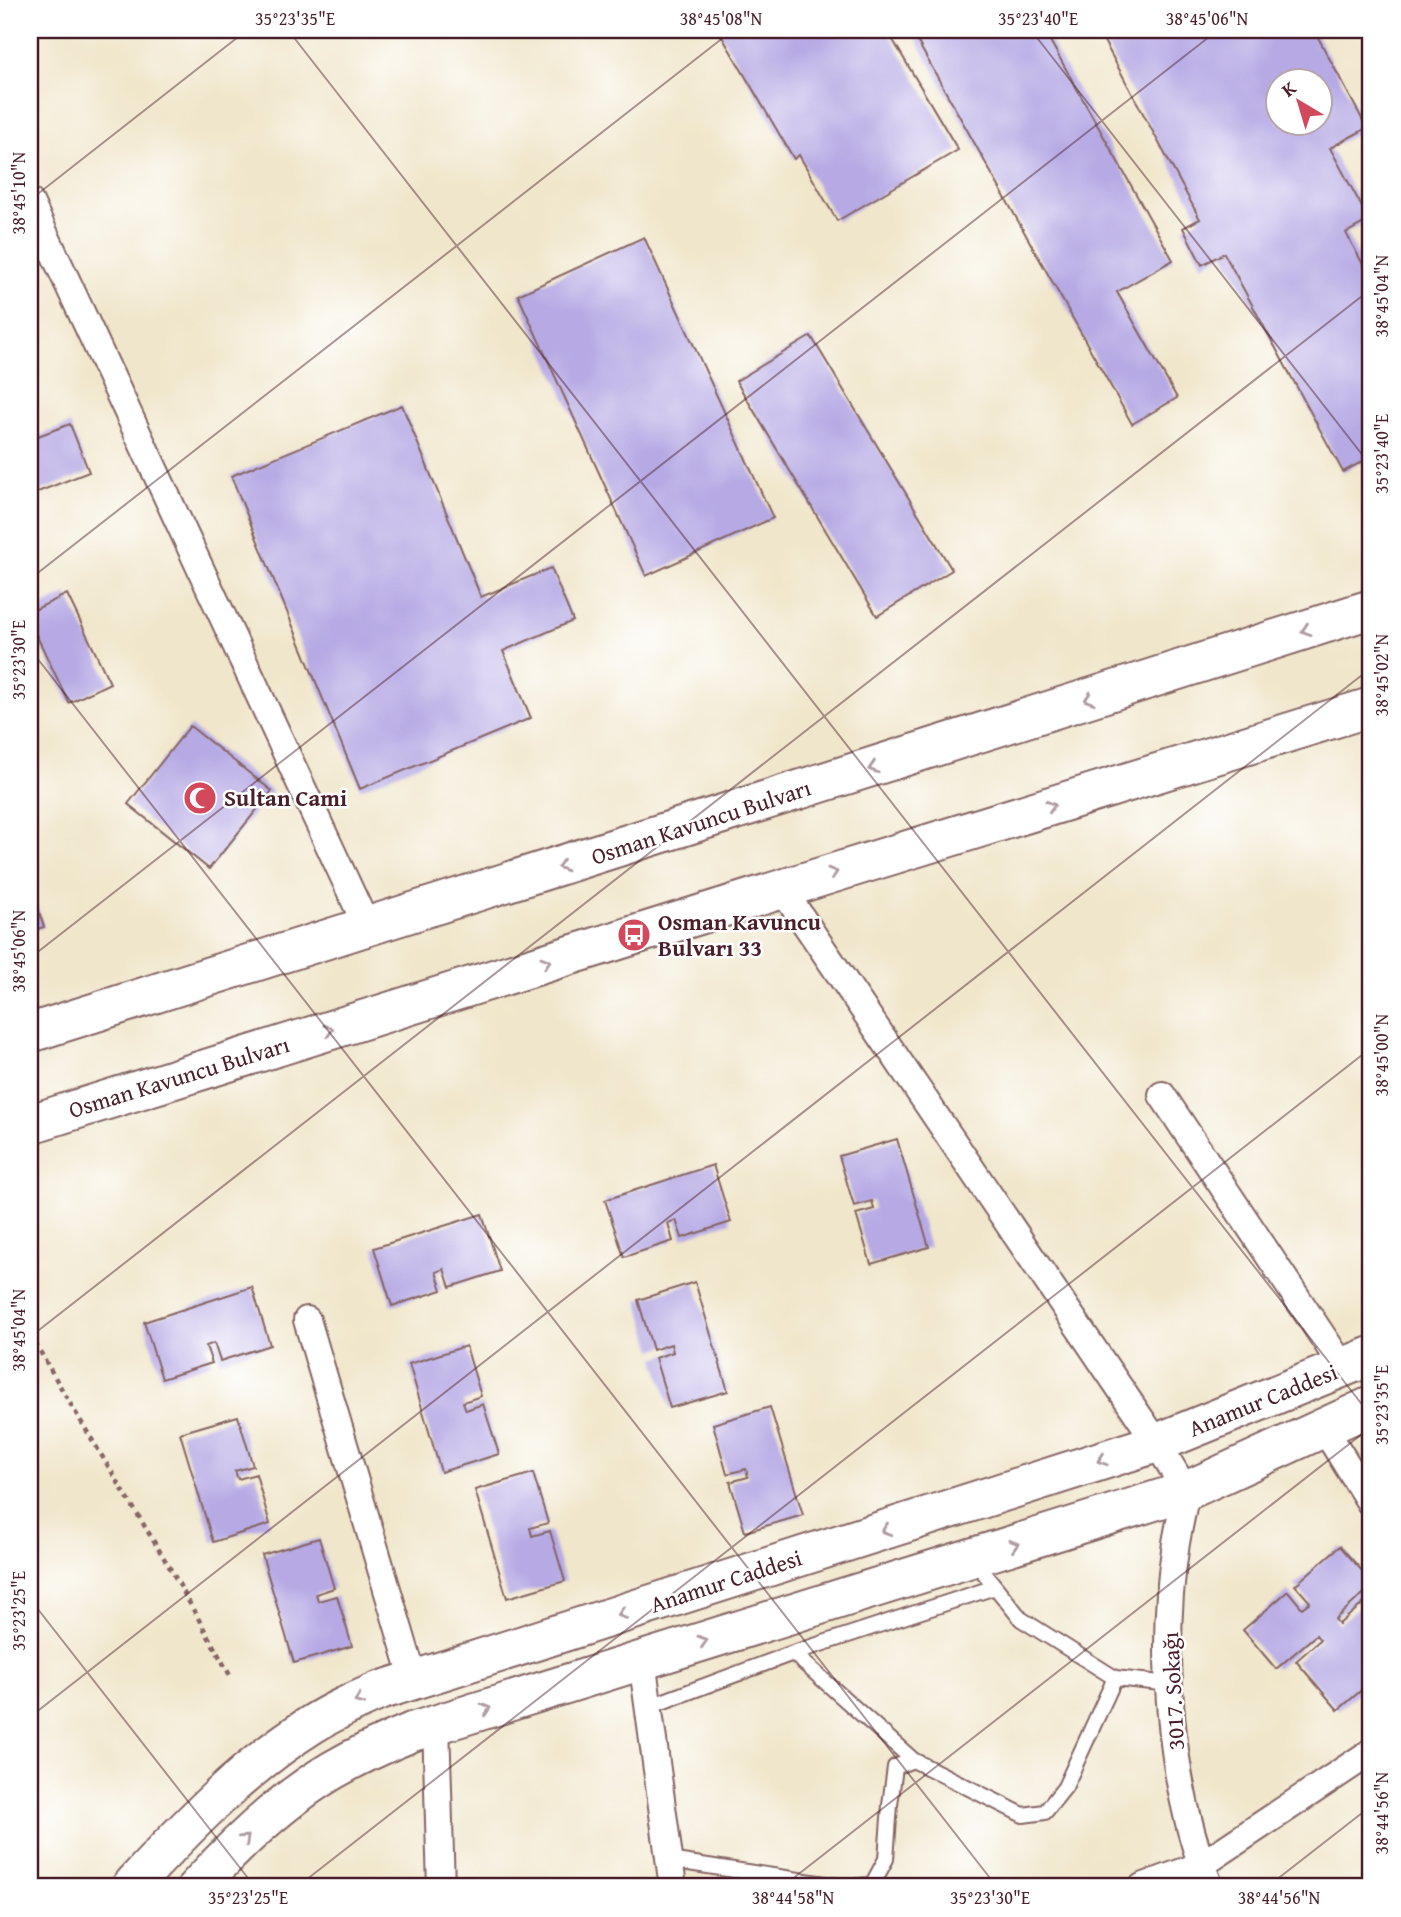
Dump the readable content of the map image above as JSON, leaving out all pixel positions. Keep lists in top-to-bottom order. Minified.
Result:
{"streets":{"main road":["Osman Kavuncu Bulvarı","Anamur Caddesi"],"street":["3017. Sokağı"]},"crossings":[["Anamur Caddesi","3017. Sokağı"]],"places":{"mosque":["Sultan Cami"],"bus stop":["Osman Kavuncu Bulvarı 33"]},"north":"top left","coordinates":["35°23'35\"E","38°45'08\"N","35°23'40\"E","38°45'06\"N","38°45'10\"N","38°45'04\"N","35°23'30\"E","38°45'02\"N","38°45'00\"N","35°23'25\"E","38°44'56\"N","38°44'58\"N"]}
